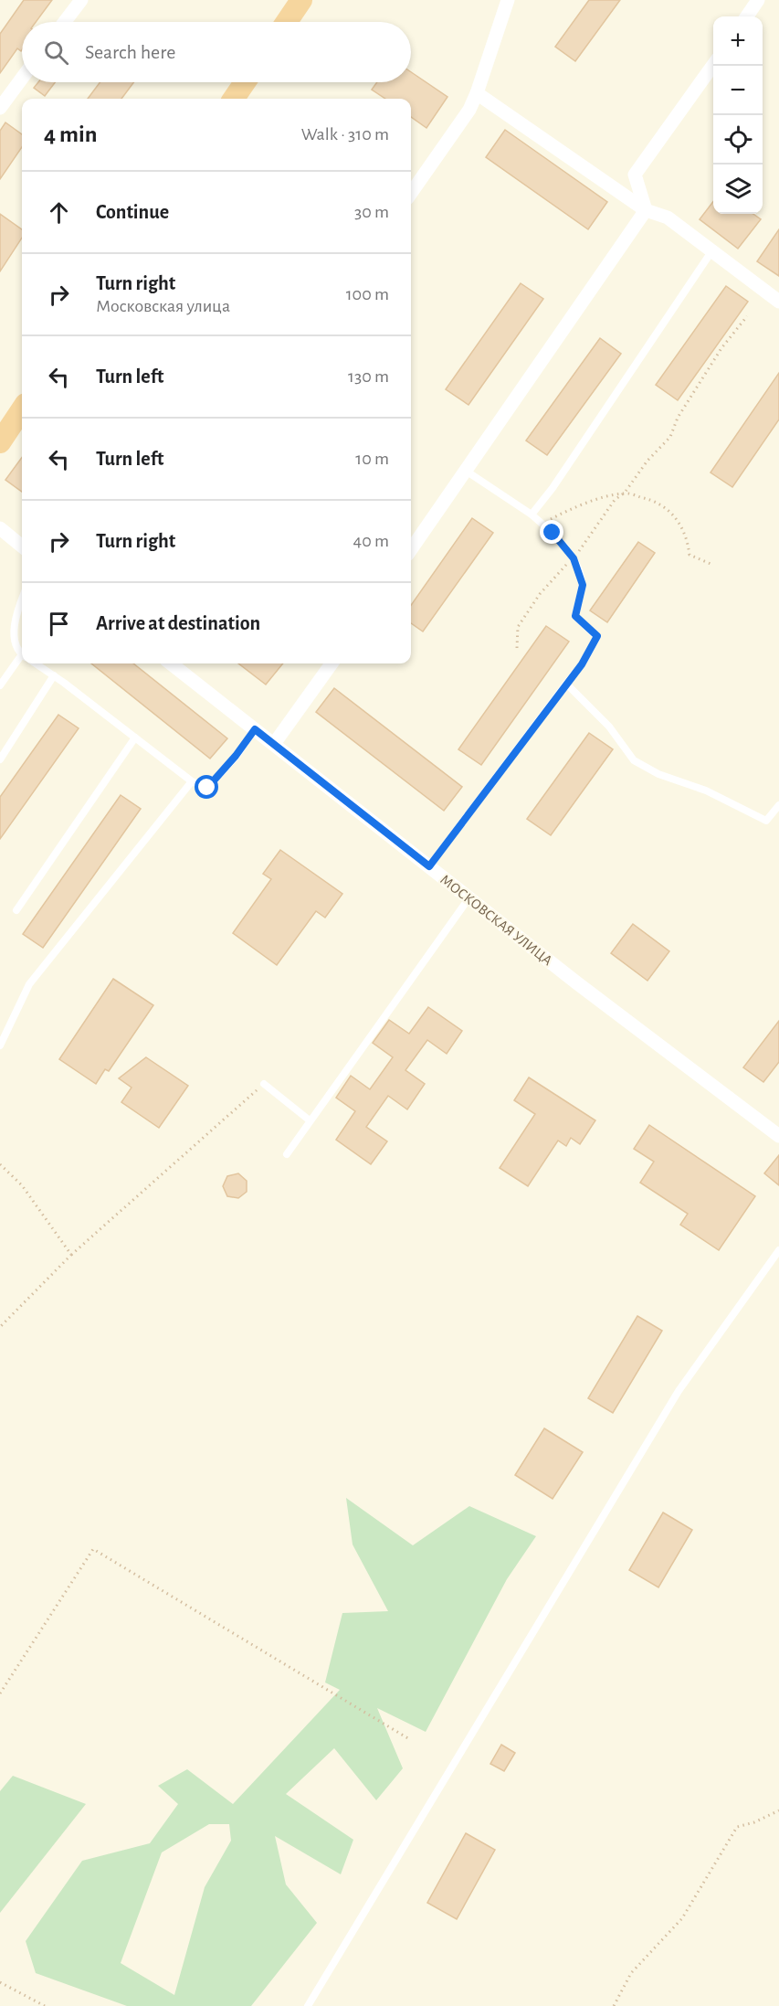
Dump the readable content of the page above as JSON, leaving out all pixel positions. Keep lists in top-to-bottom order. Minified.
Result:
{"streets":{"street":["МОСКОВСКАЯ УЛИЦА"]},"page":{"map_buttons":["+","−"],"search":"Search here","heading":["4 min","Walk · 310 m"],"list":[["Continue","30 m"],["Turn right","Московская улица","100 m"],["Turn left","130 m"],["Turn left","10 m"],["Turn right","40 m"],"Arrive at destination"]}}
